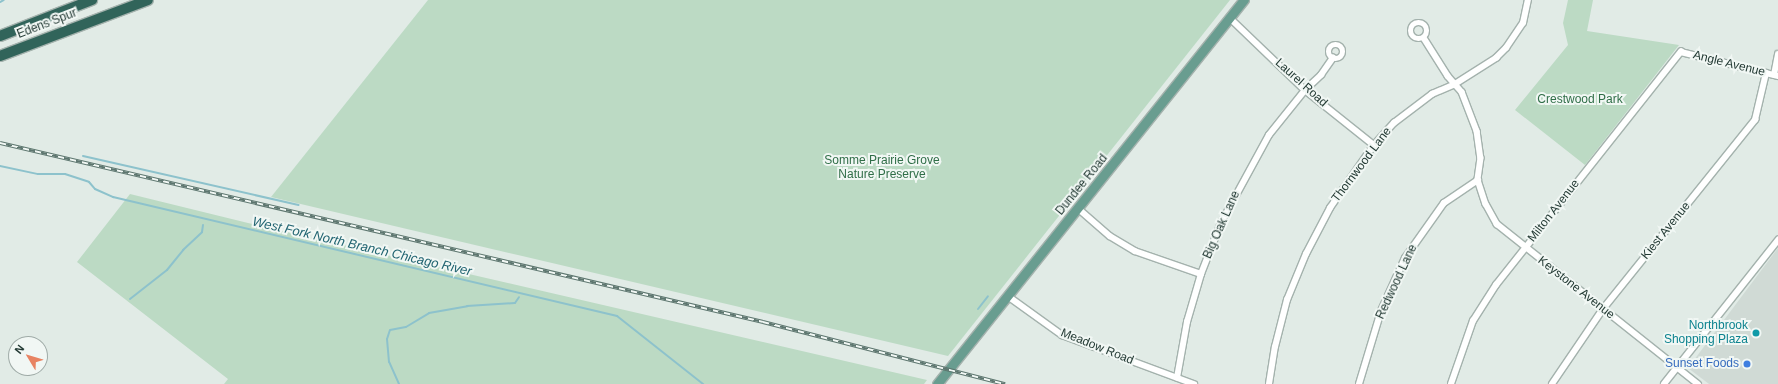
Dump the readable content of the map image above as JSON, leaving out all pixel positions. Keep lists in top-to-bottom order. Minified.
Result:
{"streets":{"highway":["Edens Spur"],"main road":["Dundee Road"],"street":["Angle Avenue","Laurel Road","Thornwood Lane","Milton Avenue","Big Oak Lane","Kiest Avenue","Redwood Lane","Keystone Avenue","Meadow Road"]},"crossings":[["Angle Avenue","Milton Avenue"],["Angle Avenue","Kiest Avenue"],["Laurel Road","Thornwood Lane"],["Laurel Road","Dundee Road"],["Laurel Road","Big Oak Lane"],["Thornwood Lane","Keystone Avenue"],["Dundee Road","Meadow Road"],["Milton Avenue","Keystone Avenue"],["Big Oak Lane","Meadow Road"],["Kiest Avenue","Keystone Avenue"],["Redwood Lane","Keystone Avenue"]],"water":["West Fork North Branch Chicago River"],"parks":["Crestwood Park","Somme Prairie Grove Nature Preserve"],"places":["Northbrook Shopping Plaza","Sunset Foods"],"north":"top left"}
